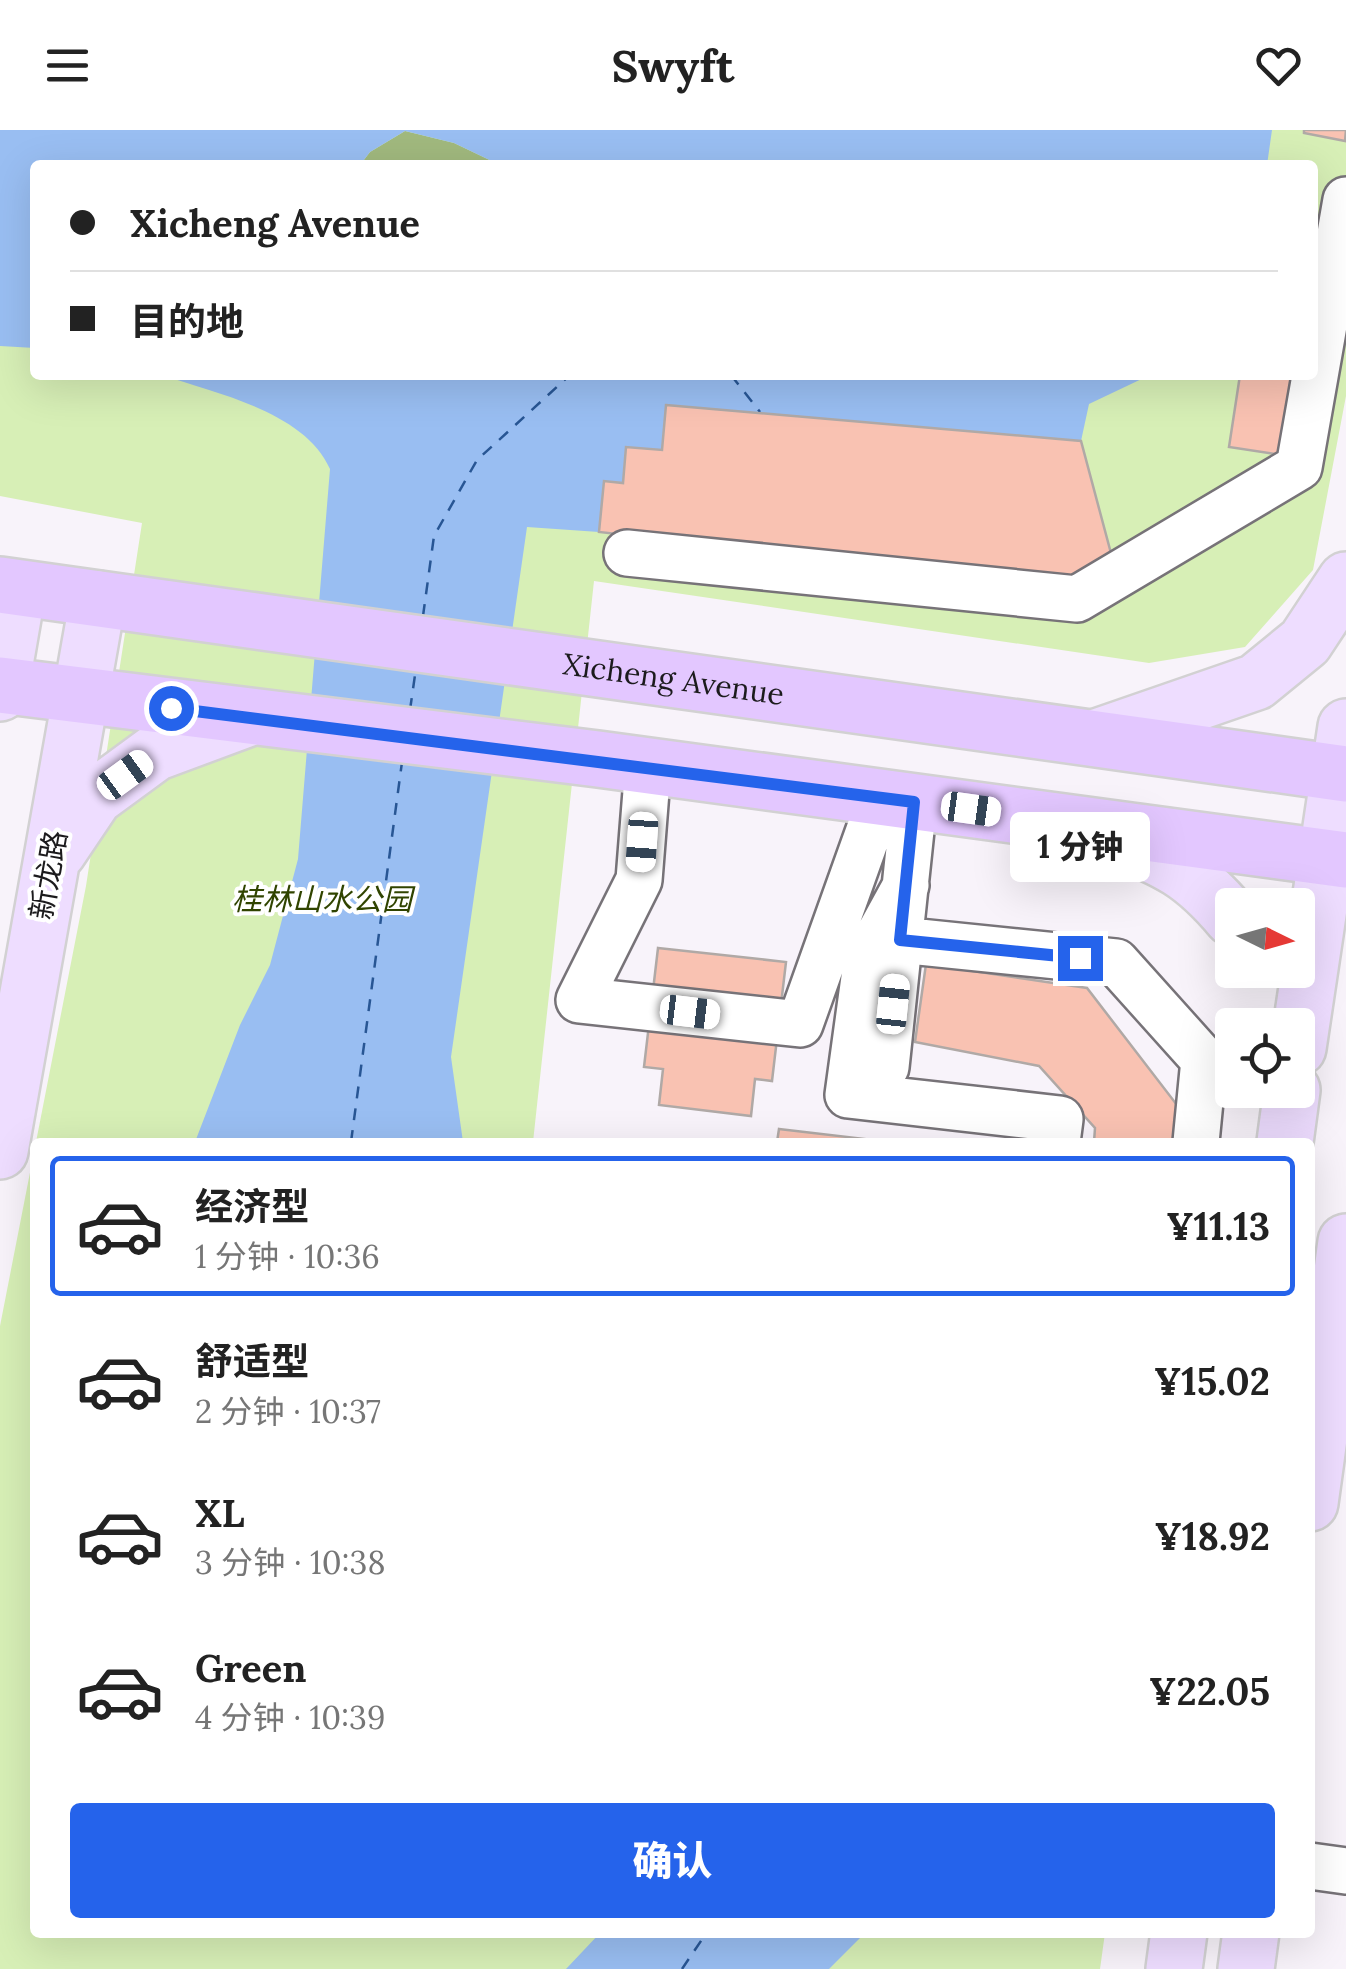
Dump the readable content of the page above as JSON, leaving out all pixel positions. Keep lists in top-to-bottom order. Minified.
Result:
{"streets":{"highway":["Xicheng Avenue"],"main road":["新龙路"]},"crossings":[["Xicheng Avenue","新龙路"]],"parks":["桂林山水公园"],"north":"right","page":{"header":"Swyft","banner":["Xicheng Avenue","目的地"],"bubble":"1 分钟","list":[{"name":"经济型","note":"1 分钟 · 10:36","value":"¥11.13"},{"name":"舒适型","note":"2 分钟 · 10:37","value":"¥15.02"},{"name":"XL","note":"3 分钟 · 10:38","value":"¥18.92"},{"name":"Green","note":"4 分钟 · 10:39","value":"¥22.05"}],"buttons":"确认"}}
